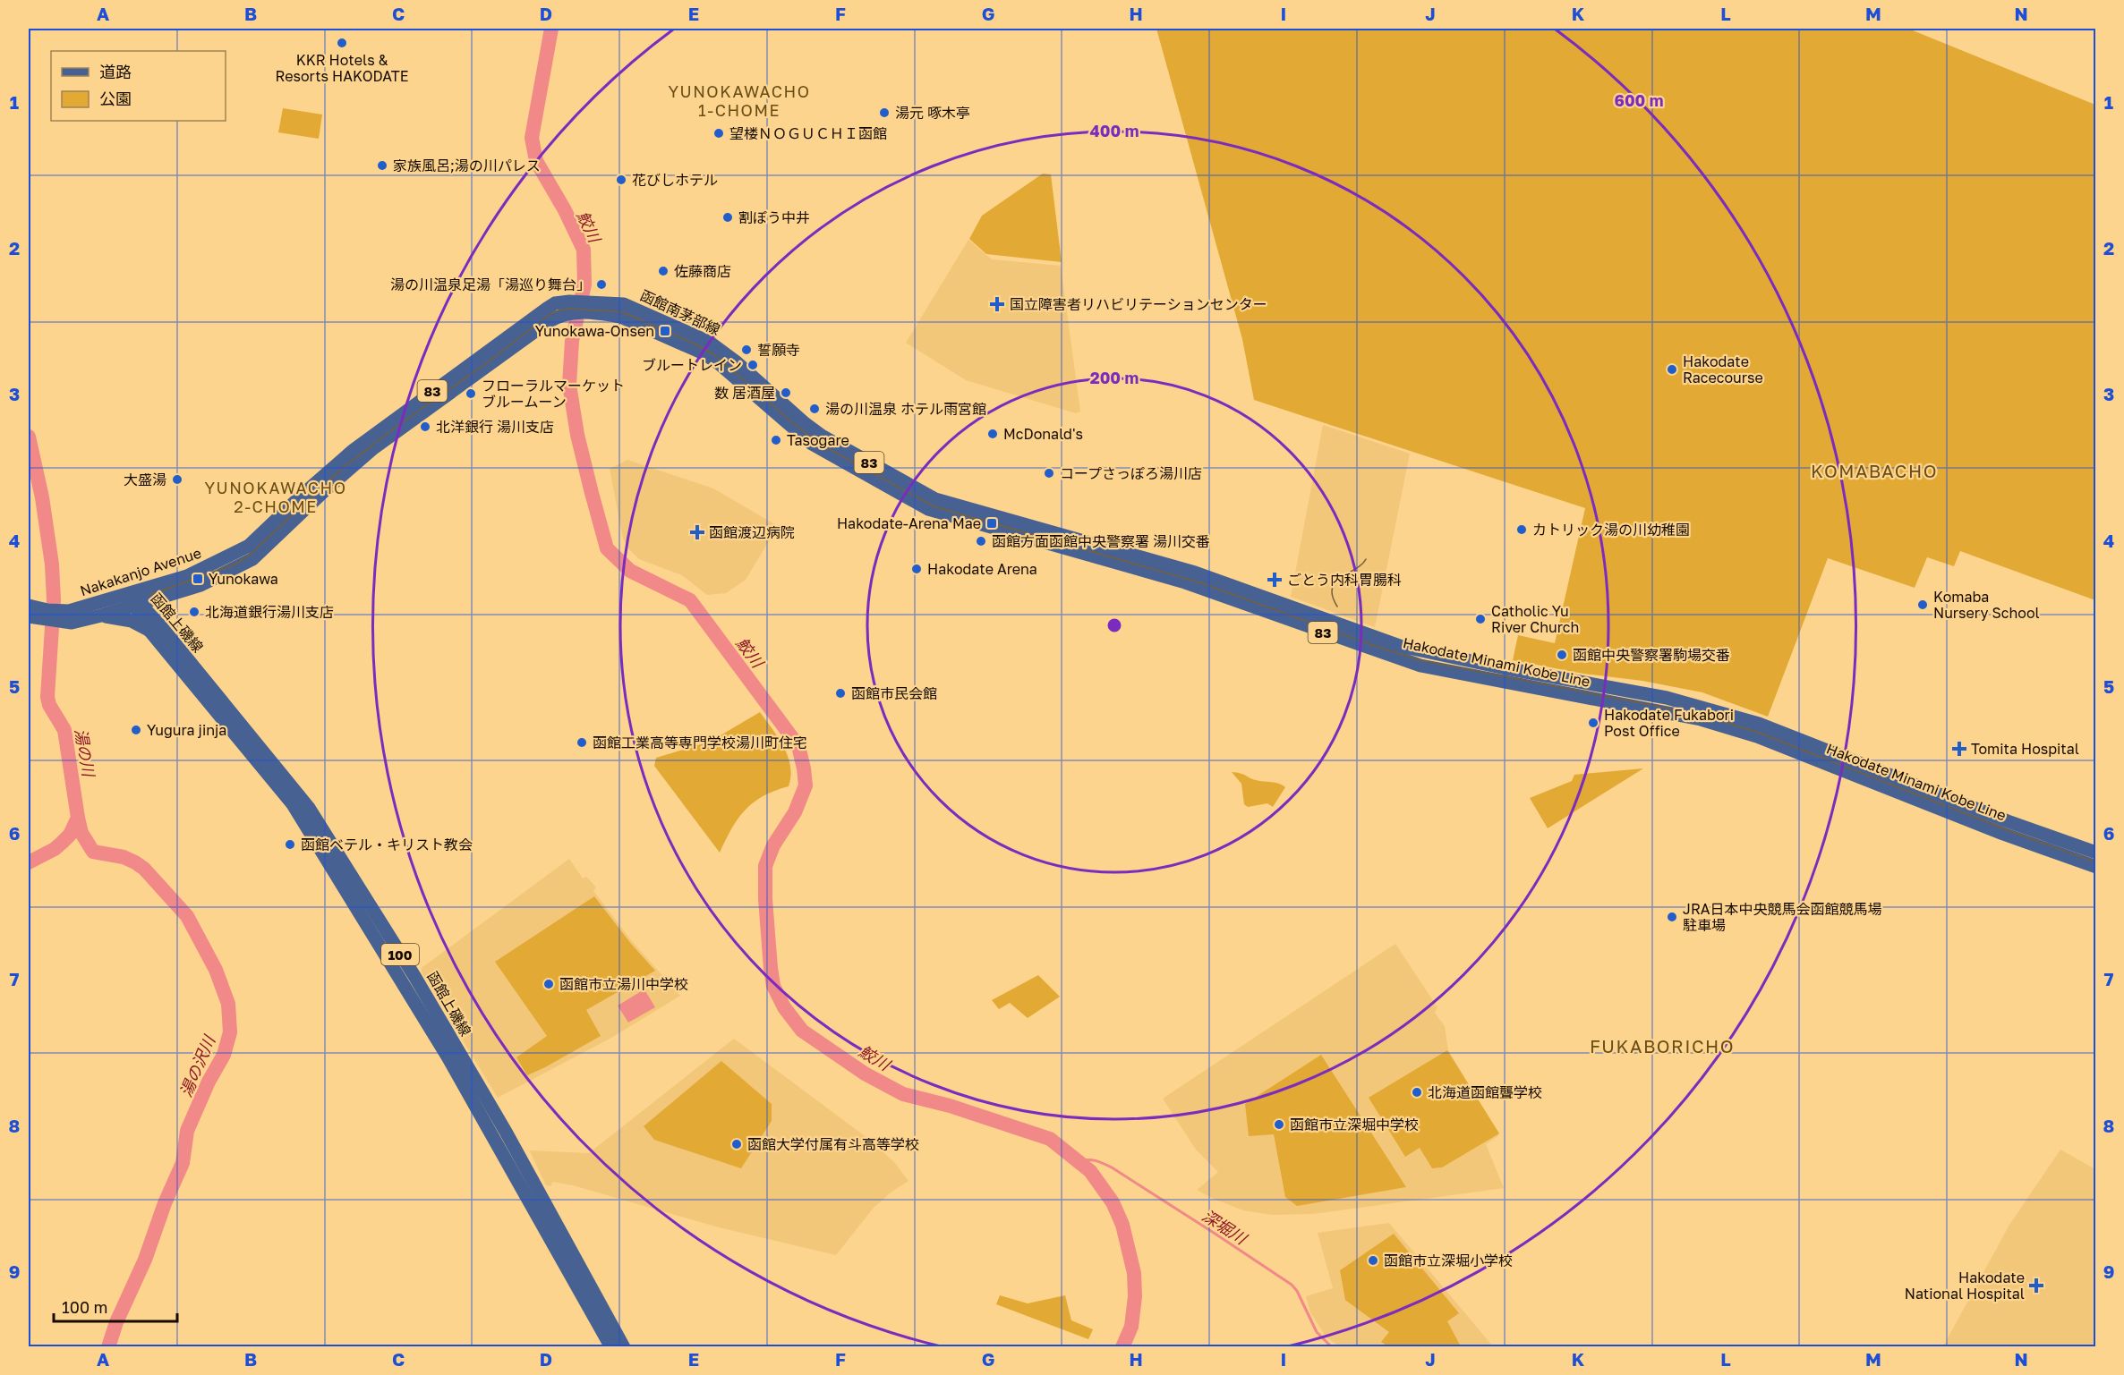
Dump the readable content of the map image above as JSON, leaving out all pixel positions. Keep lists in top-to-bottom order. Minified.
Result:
{"streets":{"main road":["83","Nakakanjo Avenue","函館上磯線","Hakodate Minami Kobe Line","100"]},"crossings":[["83","Nakakanjo Avenue"],["83","Hakodate Minami Kobe Line"],["Nakakanjo Avenue","函館上磯線"]],"districts":["YUNOKAWACHO 1-CHOME","KOMABACHO","YUNOKAWACHO 2-CHOME","FUKABORICHO"],"water":["鮫川","湯の川","湯の沢川","深堀川"],"places":{"other":["KKR Hotels & Resorts HAKODATE","湯元 啄木亭","望楼ＮＯＧＵＣＨＩ函館","家族風呂;湯の川パレス","花びしホテル","割ぽう中井","佐藤商店","湯の川温泉足湯「湯巡り舞台」","誓願寺","ブルートレイン","Hakodate Racecourse","数 居酒屋","フローラルマーケット ブルームーン","湯の川温泉 ホテル雨宮館","北洋銀行 湯川支店","McDonald's","Tasogare","コープさっぽろ湯川店","大盛湯","カトリック湯の川幼稚園","函館方面函館中央警察署 湯川交番","Hakodate Arena","Komaba Nursery School","北海道銀行湯川支店","Catholic Yu River Church","函館中央警察署駒場交番","函館市民会館","Hakodate Fukabori Post Office","Yugura jinja","函館工業高等専門学校湯川町住宅","函館ベテル・キリスト教会","JRA日本中央競馬会函館競馬場 駐車場","函館市立湯川中学校","北海道函館聾学校","函館市立深堀中学校","函館大学付属有斗高等学校","函館市立深堀小学校"],"health":["国立障害者リハビリテーションセンター","函館渡辺病院","ごとう内科胃腸科","Tomita Hospital","Hakodate National Hospital"],"transit":["Yunokawa-Onsen","Hakodate-Arena Mae","Yunokawa"]},"legend":["道路","公園"],"scale_bar":"100 m","grid":{"columns":["A","B","C","D","E","F","G","H","I","J","K","L","M","N"],"rows":["1","2","3","4","5","6","7","8","9"]},"rings":["600 m","400 m","200 m"]}
